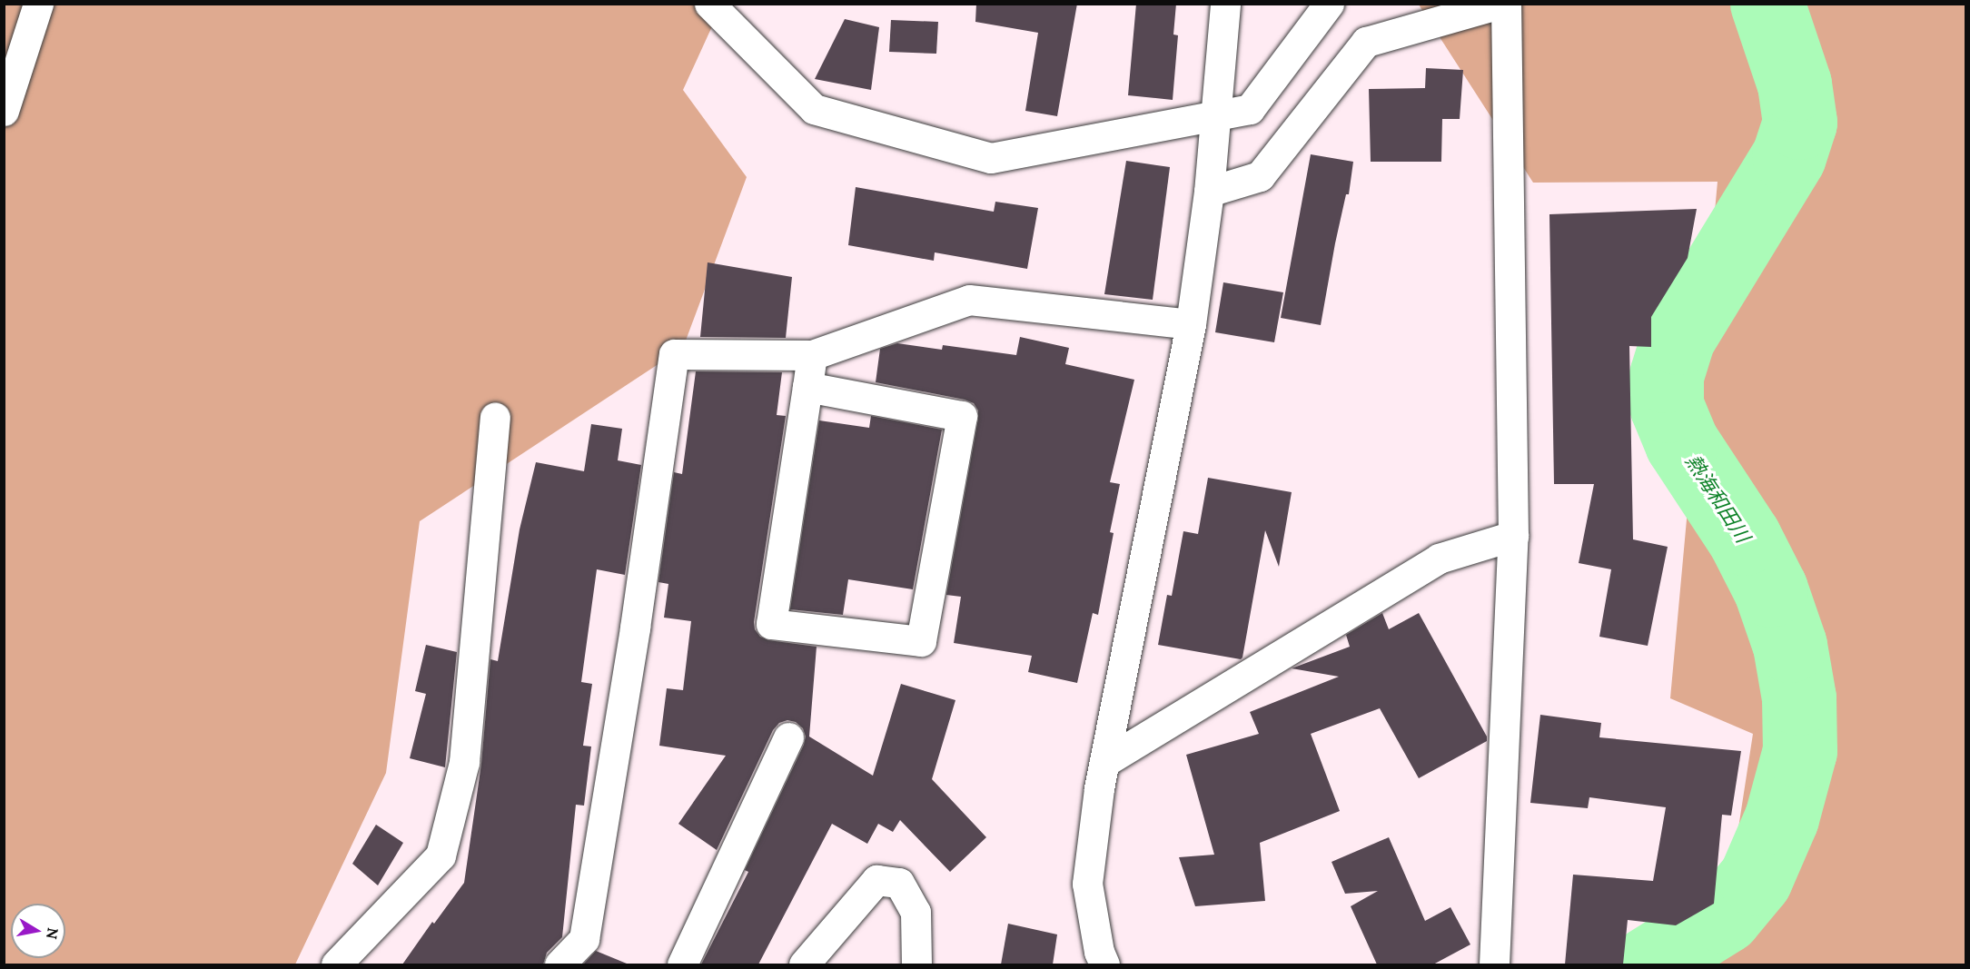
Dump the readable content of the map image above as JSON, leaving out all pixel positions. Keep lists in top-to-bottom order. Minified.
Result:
{"water":["熱海和田川"],"north":"right"}
